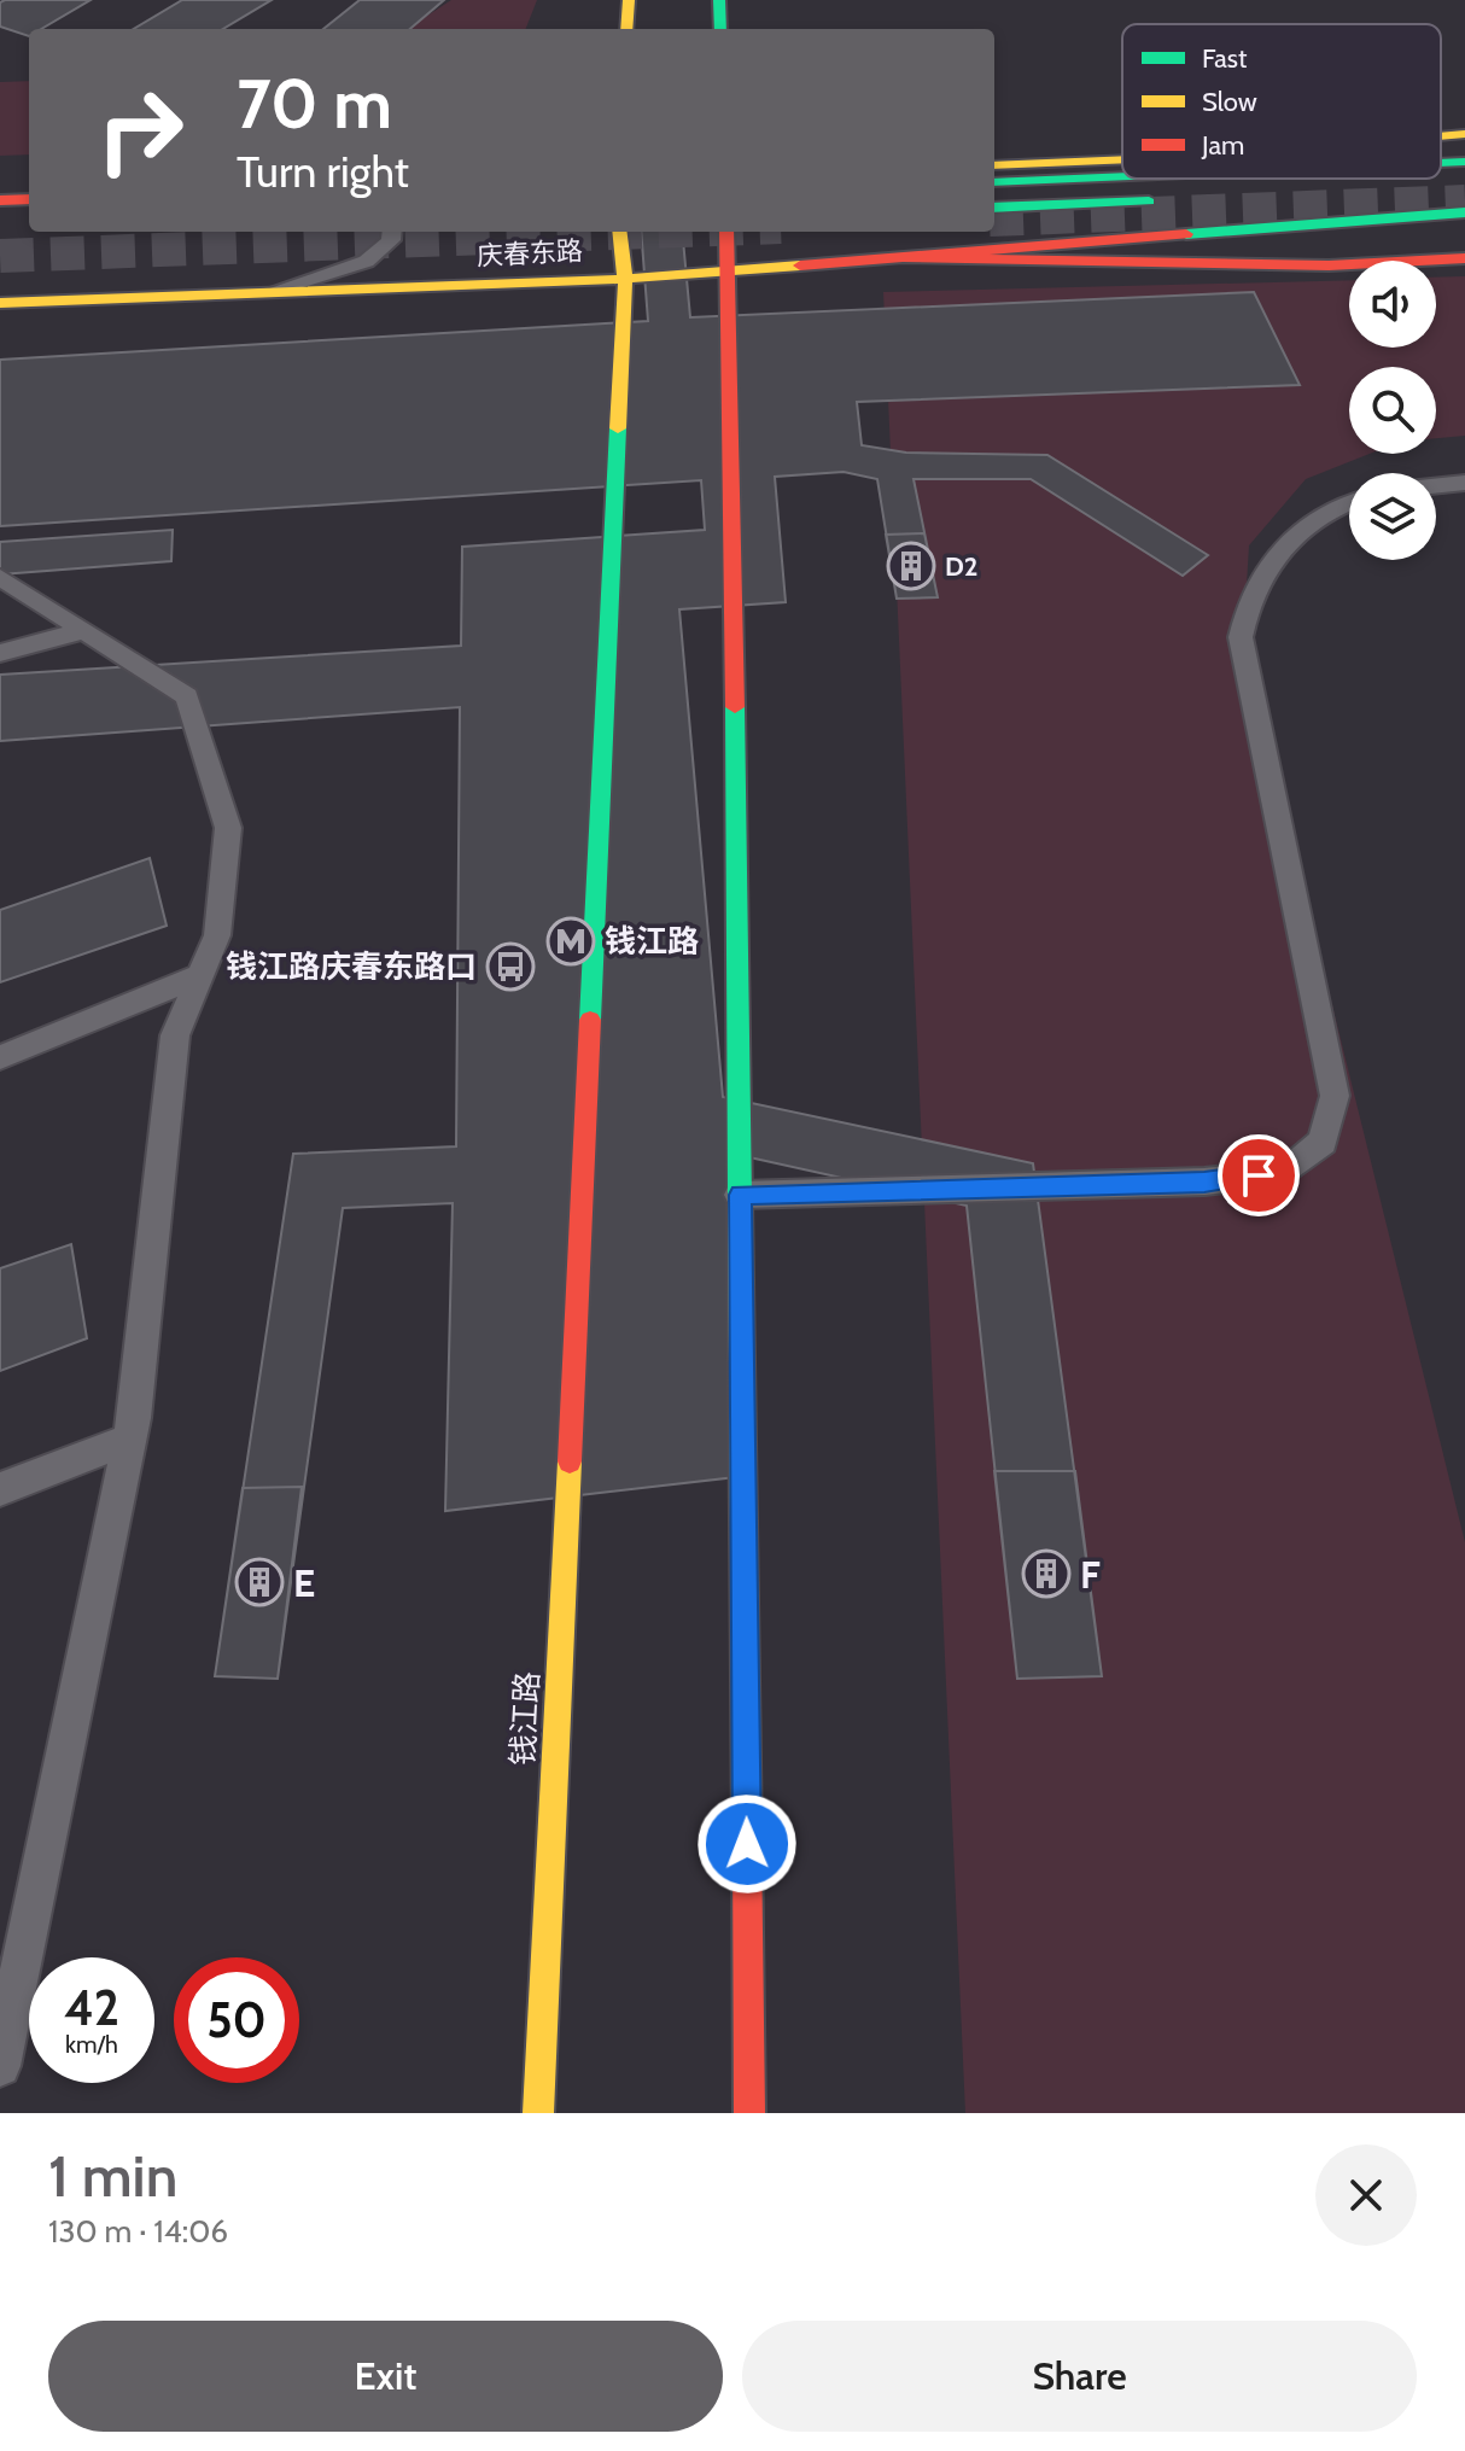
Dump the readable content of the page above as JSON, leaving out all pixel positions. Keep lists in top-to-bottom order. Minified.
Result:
{"streets":{"main road":["庆春东路","钱江路"]},"crossings":[["庆春东路","钱江路"]],"places":{"building":["D2","F","E"],"metro station":["钱江路"],"bus stop":["钱江路庆春东路口"]},"legend":["Fast","Slow","Jam"],"page":{"turn":["70 m","Turn right"],"speed":"42 km/h","limit":"50","heading":["1 min","130 m · 14:06"],"buttons":["Exit","Share"]}}
